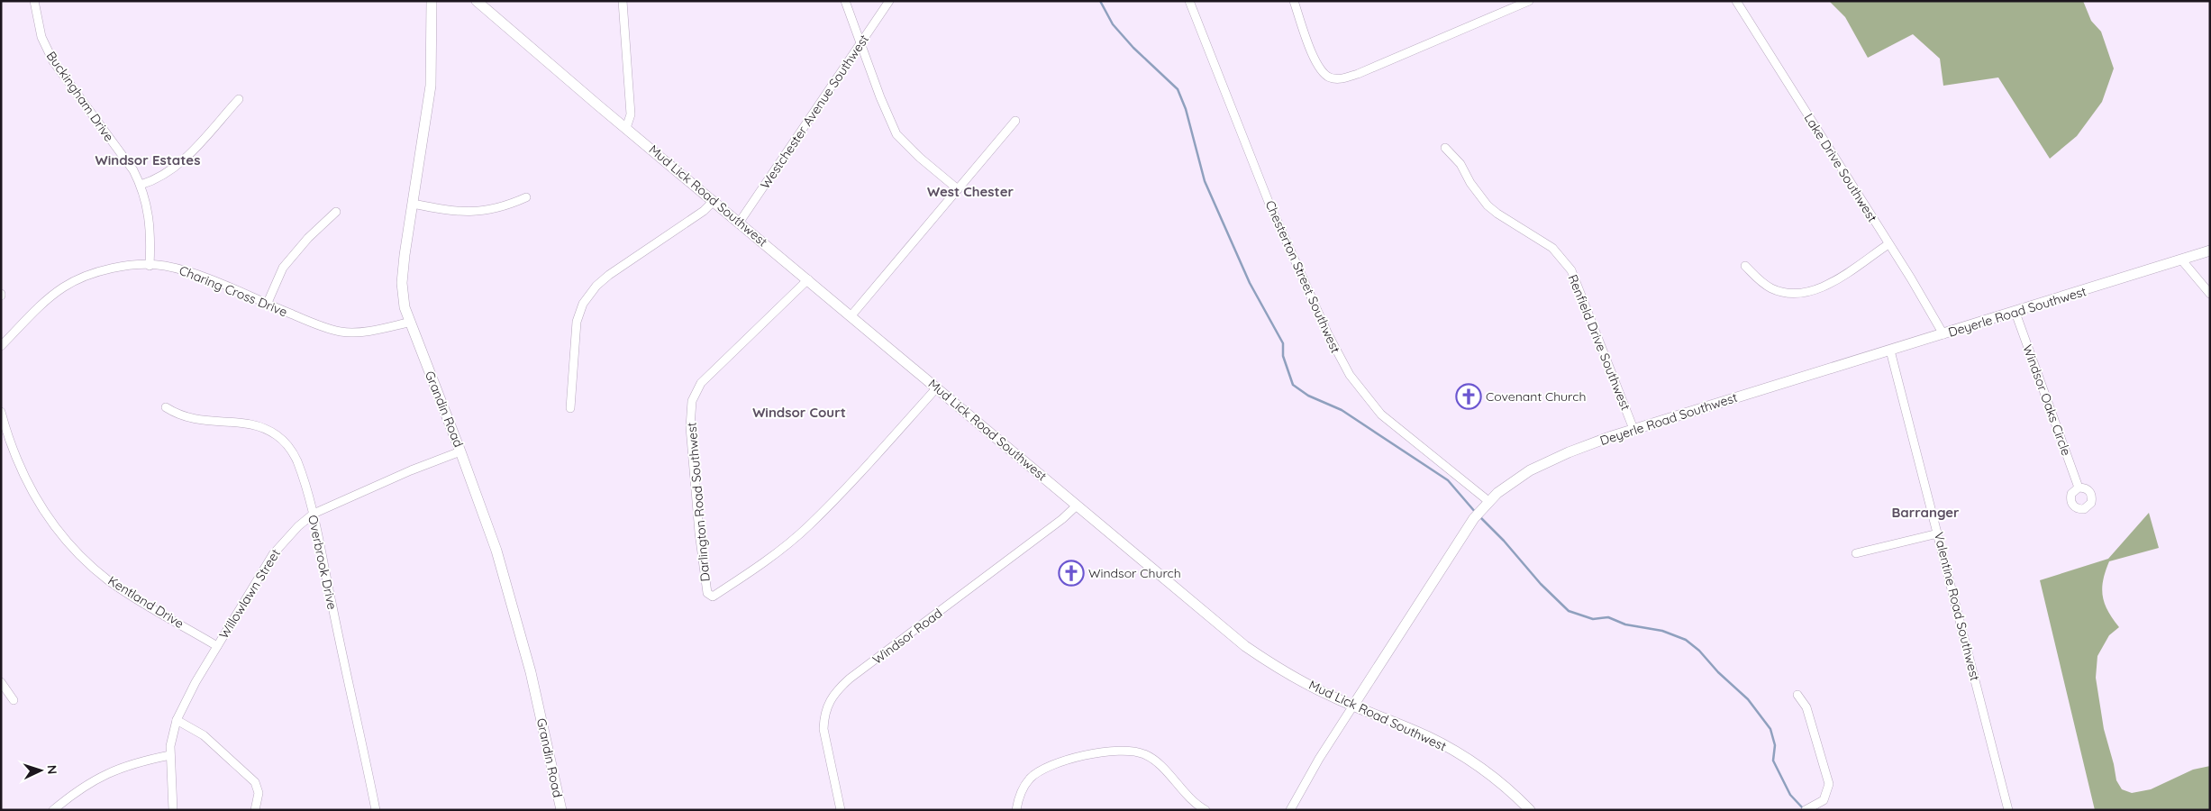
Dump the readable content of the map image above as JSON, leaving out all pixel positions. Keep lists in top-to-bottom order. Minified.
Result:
{"streets":{"street":["Buckingham Drive","Westchester Avenue Southwest","Lake Drive Southwest","Mud Lick Road Southwest","Chesterton Street Southwest","Charing Cross Drive","Deyerle Road Southwest","Renfield Drive Southwest","Windsor Oaks Circle","Grandin Road","Darlington Road Southwest","Overbrook Drive","Willowlawn Street","Kentland Drive","Valentine Road Southwest","Windsor Road"]},"crossings":[["Buckingham Drive","Charing Cross Drive"],["Westchester Avenue Southwest","Mud Lick Road Southwest"],["Lake Drive Southwest","Deyerle Road Southwest"],["Mud Lick Road Southwest","Deyerle Road Southwest"],["Mud Lick Road Southwest","Darlington Road Southwest"],["Mud Lick Road Southwest","Windsor Road"],["Chesterton Street Southwest","Deyerle Road Southwest"],["Charing Cross Drive","Grandin Road"],["Deyerle Road Southwest","Renfield Drive Southwest"],["Deyerle Road Southwest","Windsor Oaks Circle"],["Deyerle Road Southwest","Valentine Road Southwest"],["Grandin Road","Willowlawn Street"],["Overbrook Drive","Willowlawn Street"],["Willowlawn Street","Kentland Drive"]],"districts":["Windsor Estates","West Chester","Windsor Court","Barranger"],"places":{"church":["Covenant Church","Windsor Church"]},"north":"right"}
